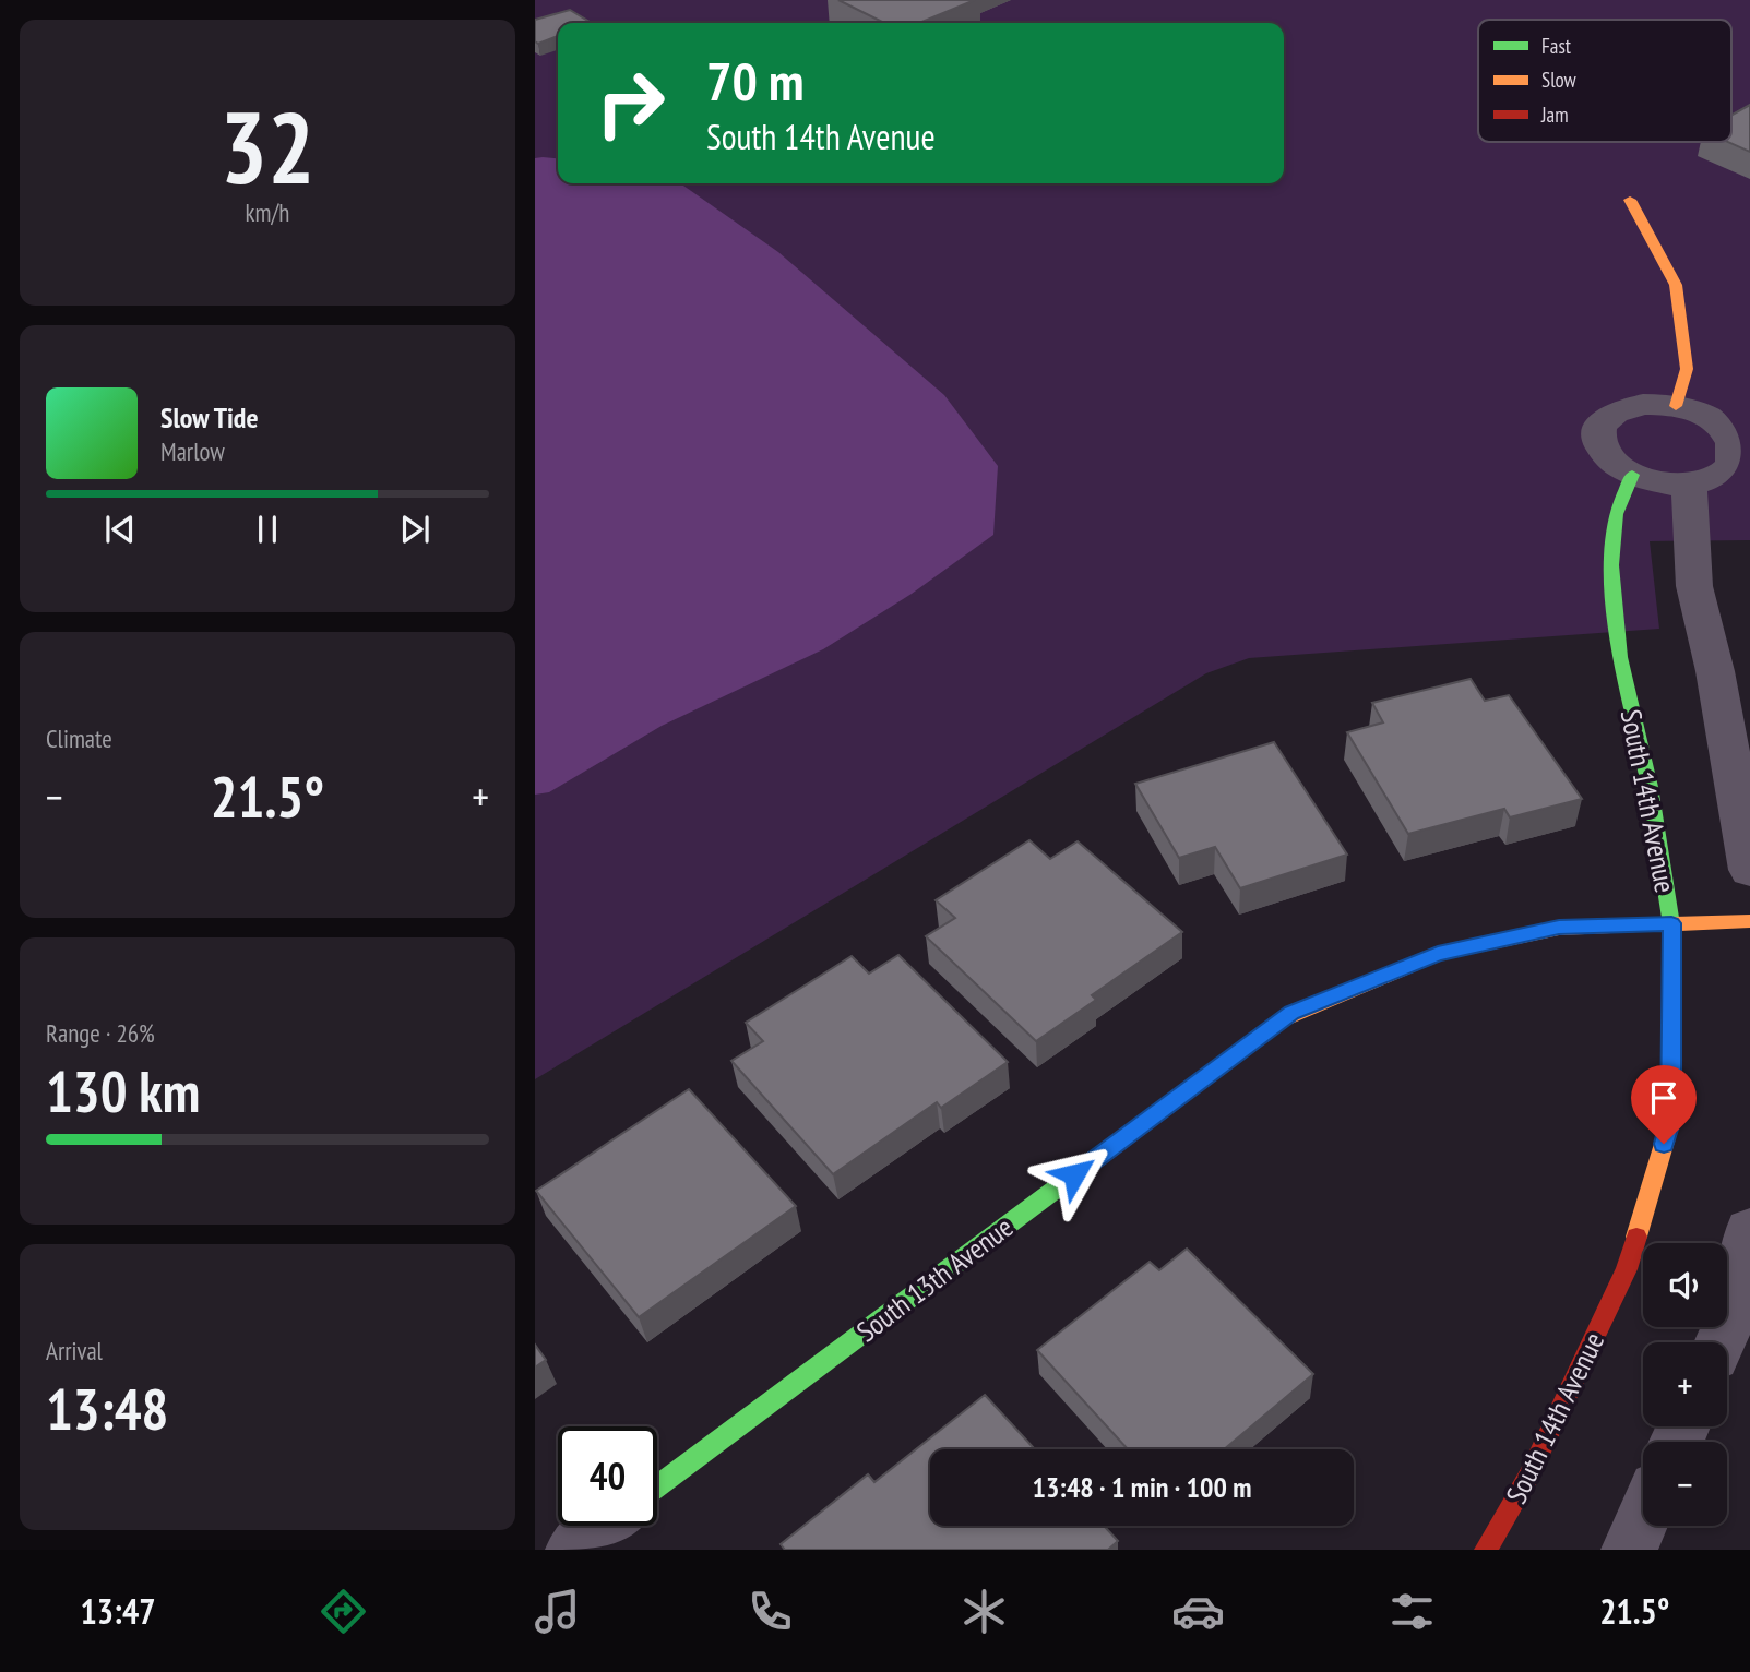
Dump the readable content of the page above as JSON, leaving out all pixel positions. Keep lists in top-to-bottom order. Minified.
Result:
{"streets":{"street":["South 14th Avenue","South 13th Avenue"]},"crossings":[["South 14th Avenue","South 13th Avenue"]],"legend":["Fast","Slow","Jam"],"page":{"tile":[["32","km/h"],"Climate",["Range · 26%","130 km"],["Arrival","13:48"]],"turn":["70 m","South 14th Avenue"],"song":["Slow Tide","Marlow"],"heat":["−","21.5°","+"],"map_buttons":["+","−"],"limit":"40","trip":"13:48 · 1 min · 100 m","tabs":["13:47","21.5°"]}}
